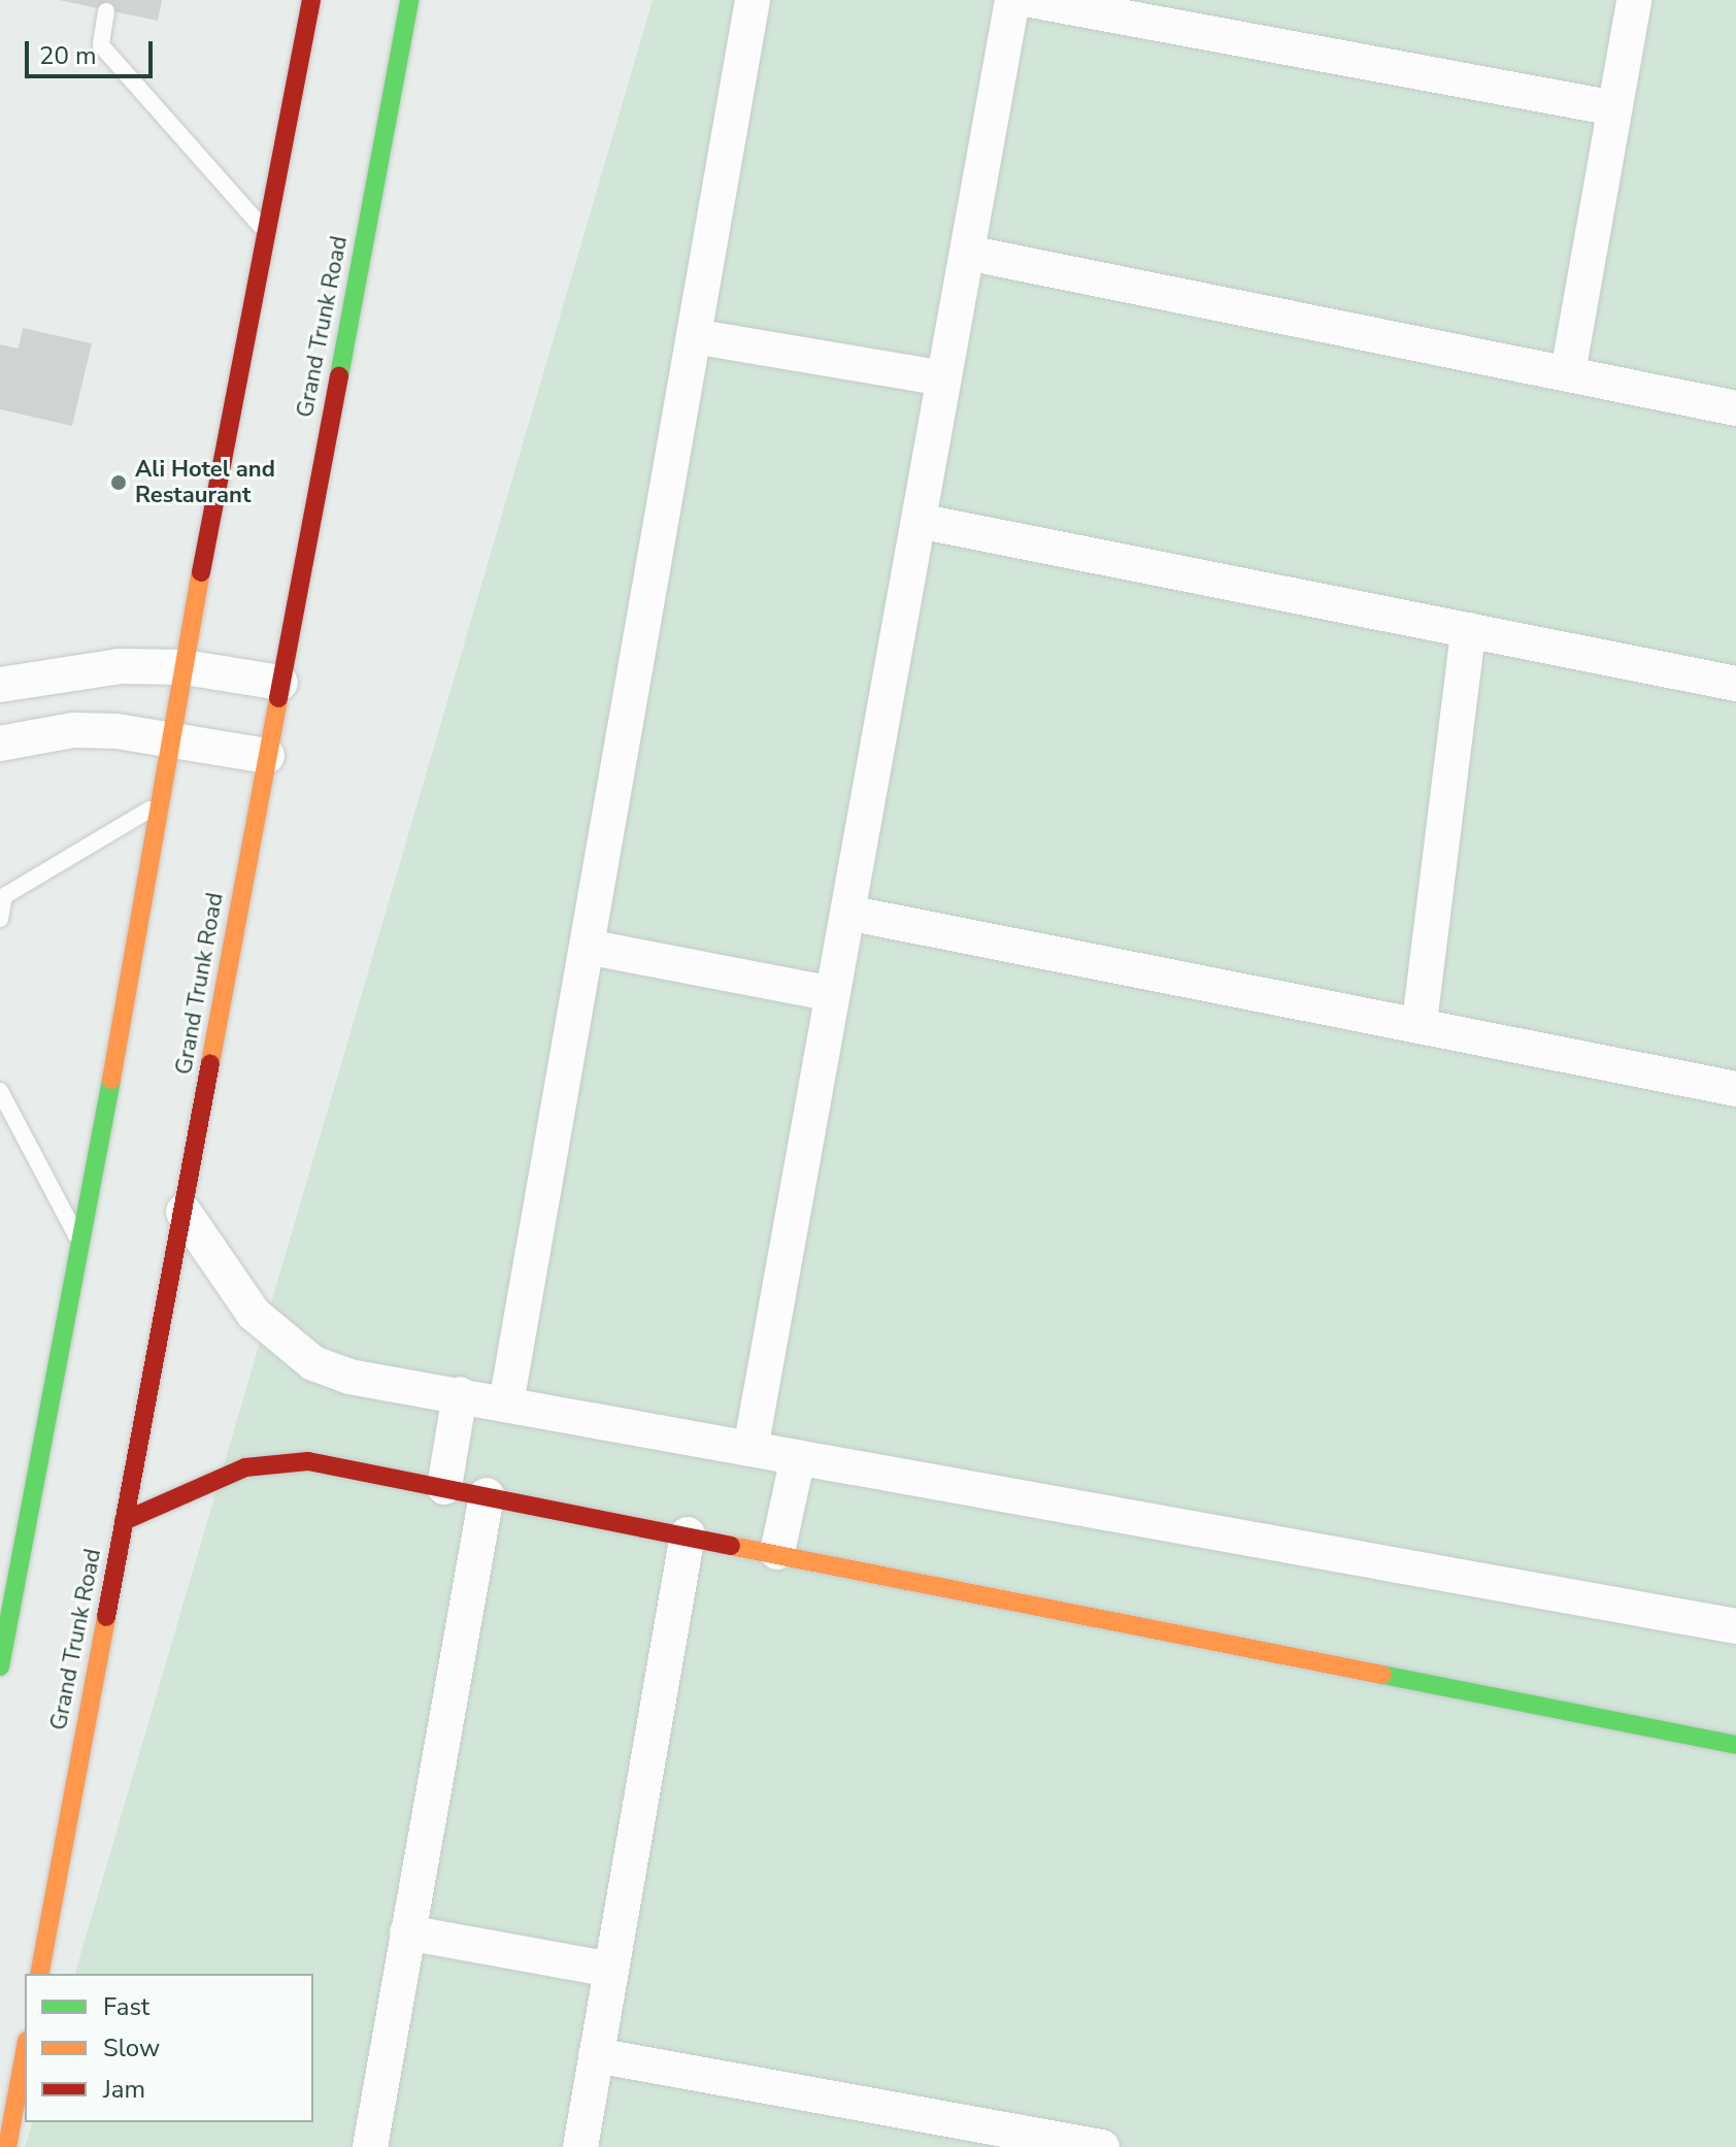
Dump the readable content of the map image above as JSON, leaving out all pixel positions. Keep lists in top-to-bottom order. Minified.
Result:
{"streets":{"main road":["Grand Trunk Road"]},"places":["Ali Hotel and Restaurant"],"legend":["Fast","Slow","Jam"],"scale_bar":"20 m"}
